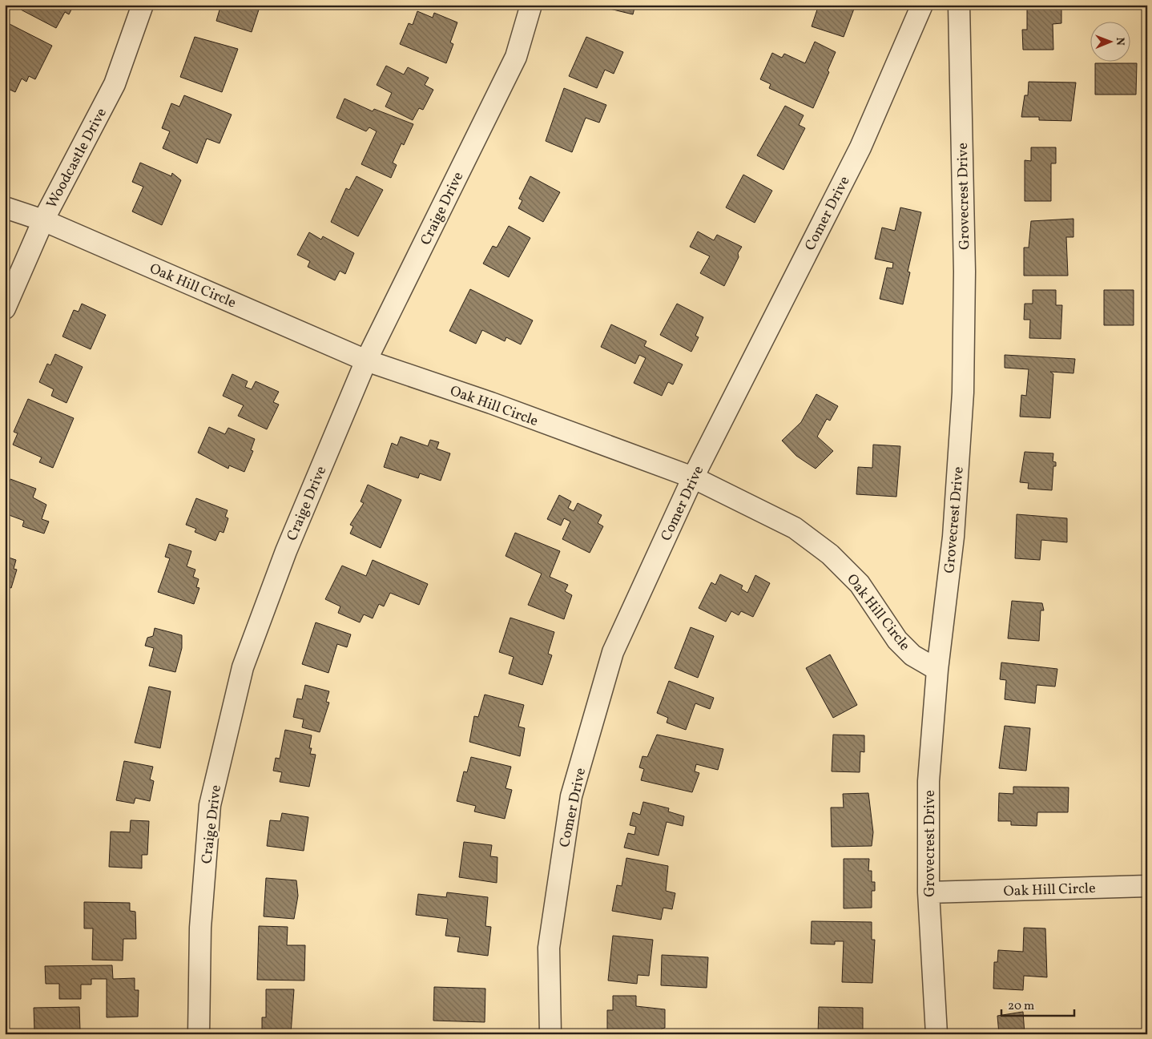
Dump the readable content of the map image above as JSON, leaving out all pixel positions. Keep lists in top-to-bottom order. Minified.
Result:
{"streets":{"street":["Woodcastle Drive","Grovecrest Drive","Craige Drive","Comer Drive","Oak Hill Circle"]},"crossings":[["Woodcastle Drive","Oak Hill Circle"],["Grovecrest Drive","Oak Hill Circle"],["Craige Drive","Oak Hill Circle"],["Comer Drive","Oak Hill Circle"]],"scale_bar":"20 m","north":"right"}
